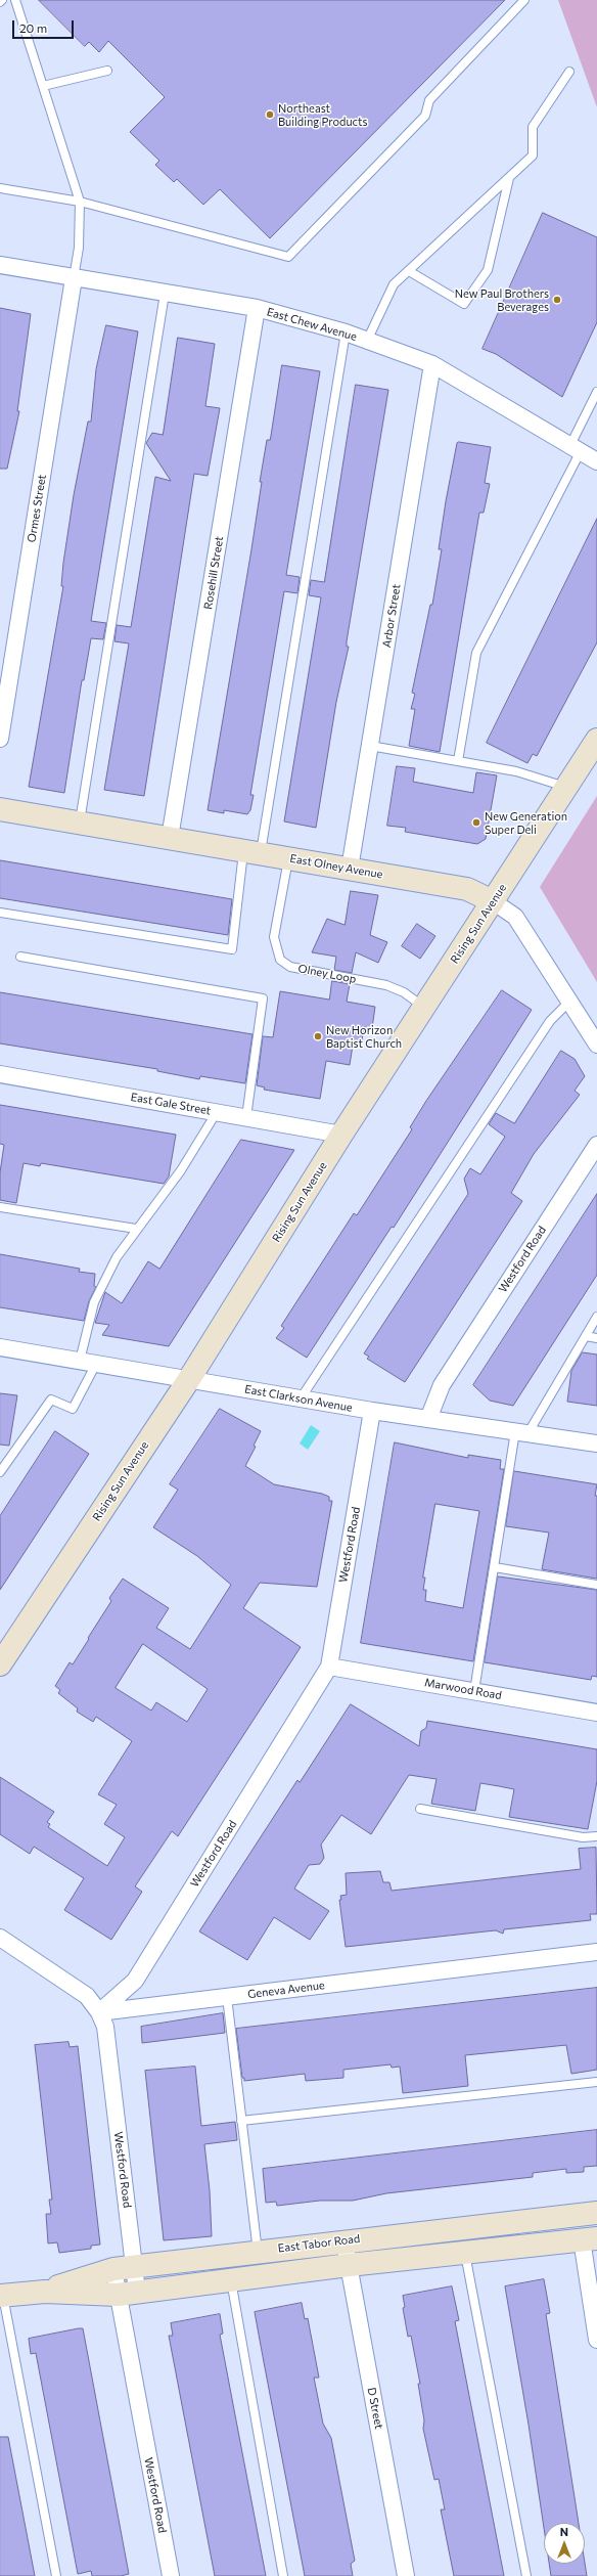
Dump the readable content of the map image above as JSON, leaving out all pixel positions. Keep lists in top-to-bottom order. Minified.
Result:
{"streets":{"street":["East Chew Avenue","Ormes Street","Rosehill Street","Arbor Street","East Olney Avenue","Rising Sun Avenue","East Gale Street","Westford Road","East Clarkson Avenue","Marwood Road","Geneva Avenue","East Tabor Road","D Street"],"lane":["Olney Loop"]},"crossings":[["East Chew Avenue","Ormes Street"],["East Chew Avenue","Rosehill Street"],["East Chew Avenue","Arbor Street"],["Rosehill Street","East Olney Avenue"],["Arbor Street","East Olney Avenue"],["East Olney Avenue","Rising Sun Avenue"],["East Olney Avenue","Olney Loop"],["Rising Sun Avenue","Olney Loop"],["Rising Sun Avenue","East Gale Street"],["Rising Sun Avenue","East Clarkson Avenue"],["Westford Road","East Clarkson Avenue"],["Westford Road","Marwood Road"],["Westford Road","Geneva Avenue"],["Westford Road","East Tabor Road"],["East Tabor Road","D Street"]],"places":["Northeast Building Products","New Paul Brothers Beverages","New Generation Super Deli","New Horizon Baptist Church"],"scale_bar":"20 m","north":"top"}
